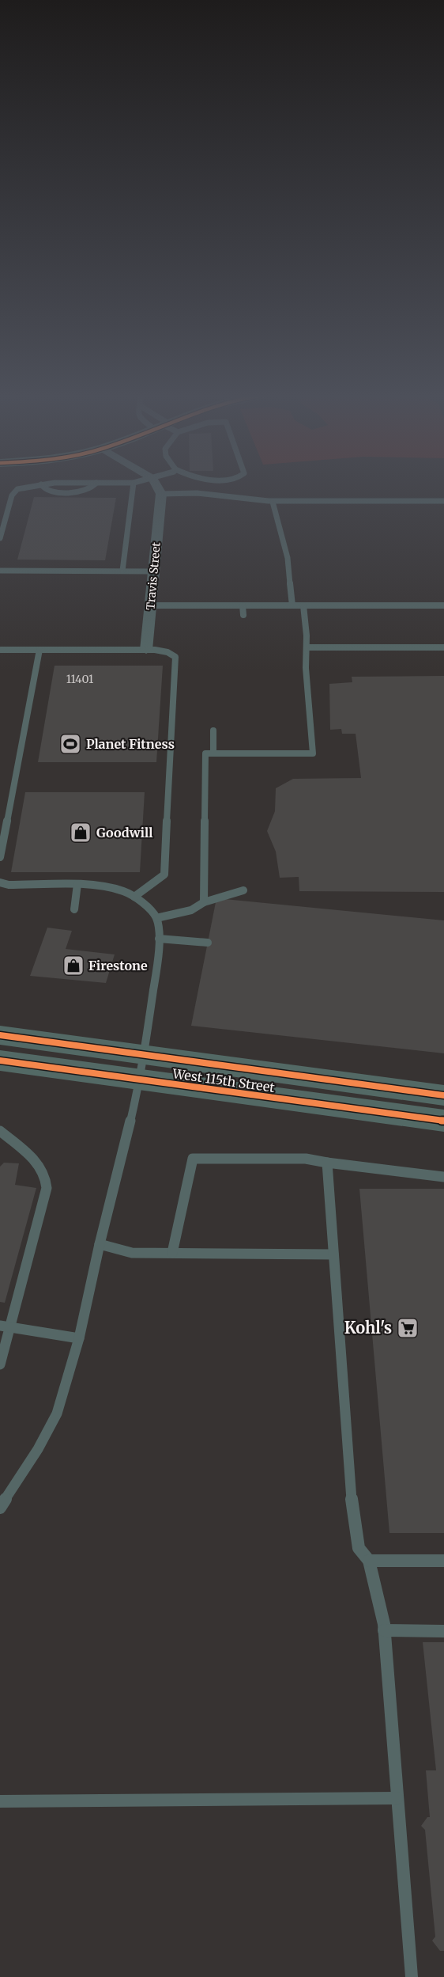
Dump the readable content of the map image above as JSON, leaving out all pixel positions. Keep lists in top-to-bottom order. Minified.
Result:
{"streets":{"street":["Travis Street","West 115th Street"]},"places":{"sports":["Planet Fitness"],"shop":["Goodwill","Firestone"],"supermarket":["Kohl's"]},"house_numbers":["11401"]}
